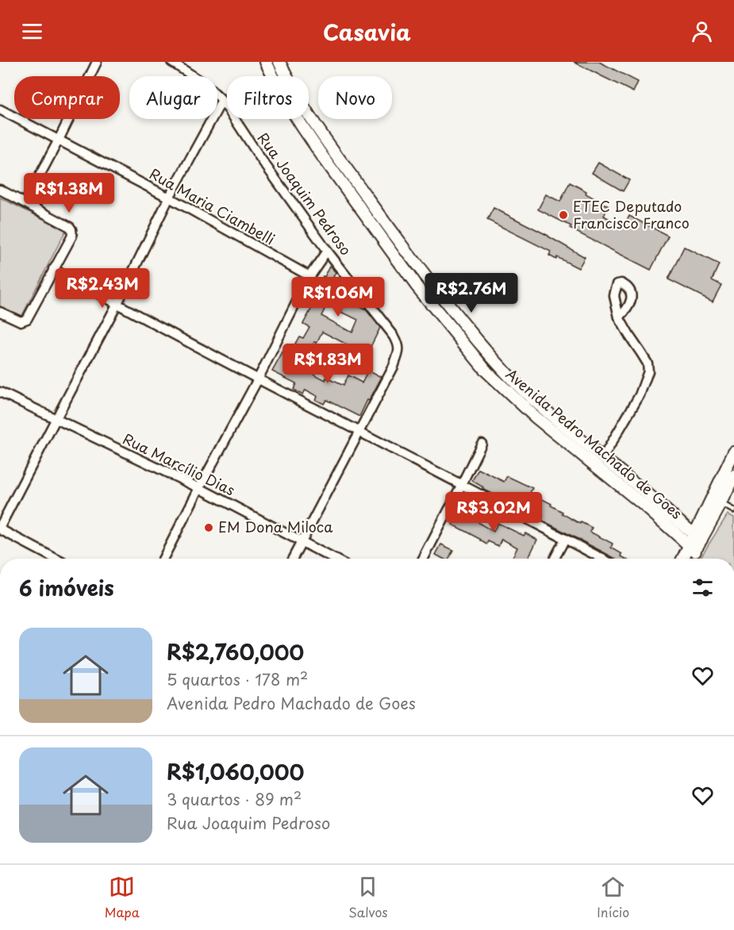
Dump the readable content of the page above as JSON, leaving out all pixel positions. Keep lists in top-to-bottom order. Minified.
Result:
{"streets":{"street":["Rua Joaquim Pedroso","Rua Maria Ciambelli","Avenida Pedro Machado de Goes","Rua Marcílio Dias"]},"places":["ETEC Deputado Francisco Franco","EM Dona Miloca"],"page":{"header":"Casavia","chip":["Comprar","Alugar","Filtros","Novo"],"price":["R$1.38M","R$2.43M","R$2.76M","R$1.06M","R$1.83M","R$3.02M"],"heading":"6 imóveis","list":[{"name":"R$2,760,000","note":"5 quartos · 178 m² · Avenida Pedro Machado de Goes"},{"name":"R$1,060,000","note":"3 quartos · 89 m² · Rua Joaquim Pedroso"}],"tabs":["Mapa","Salvos","Início"]}}
